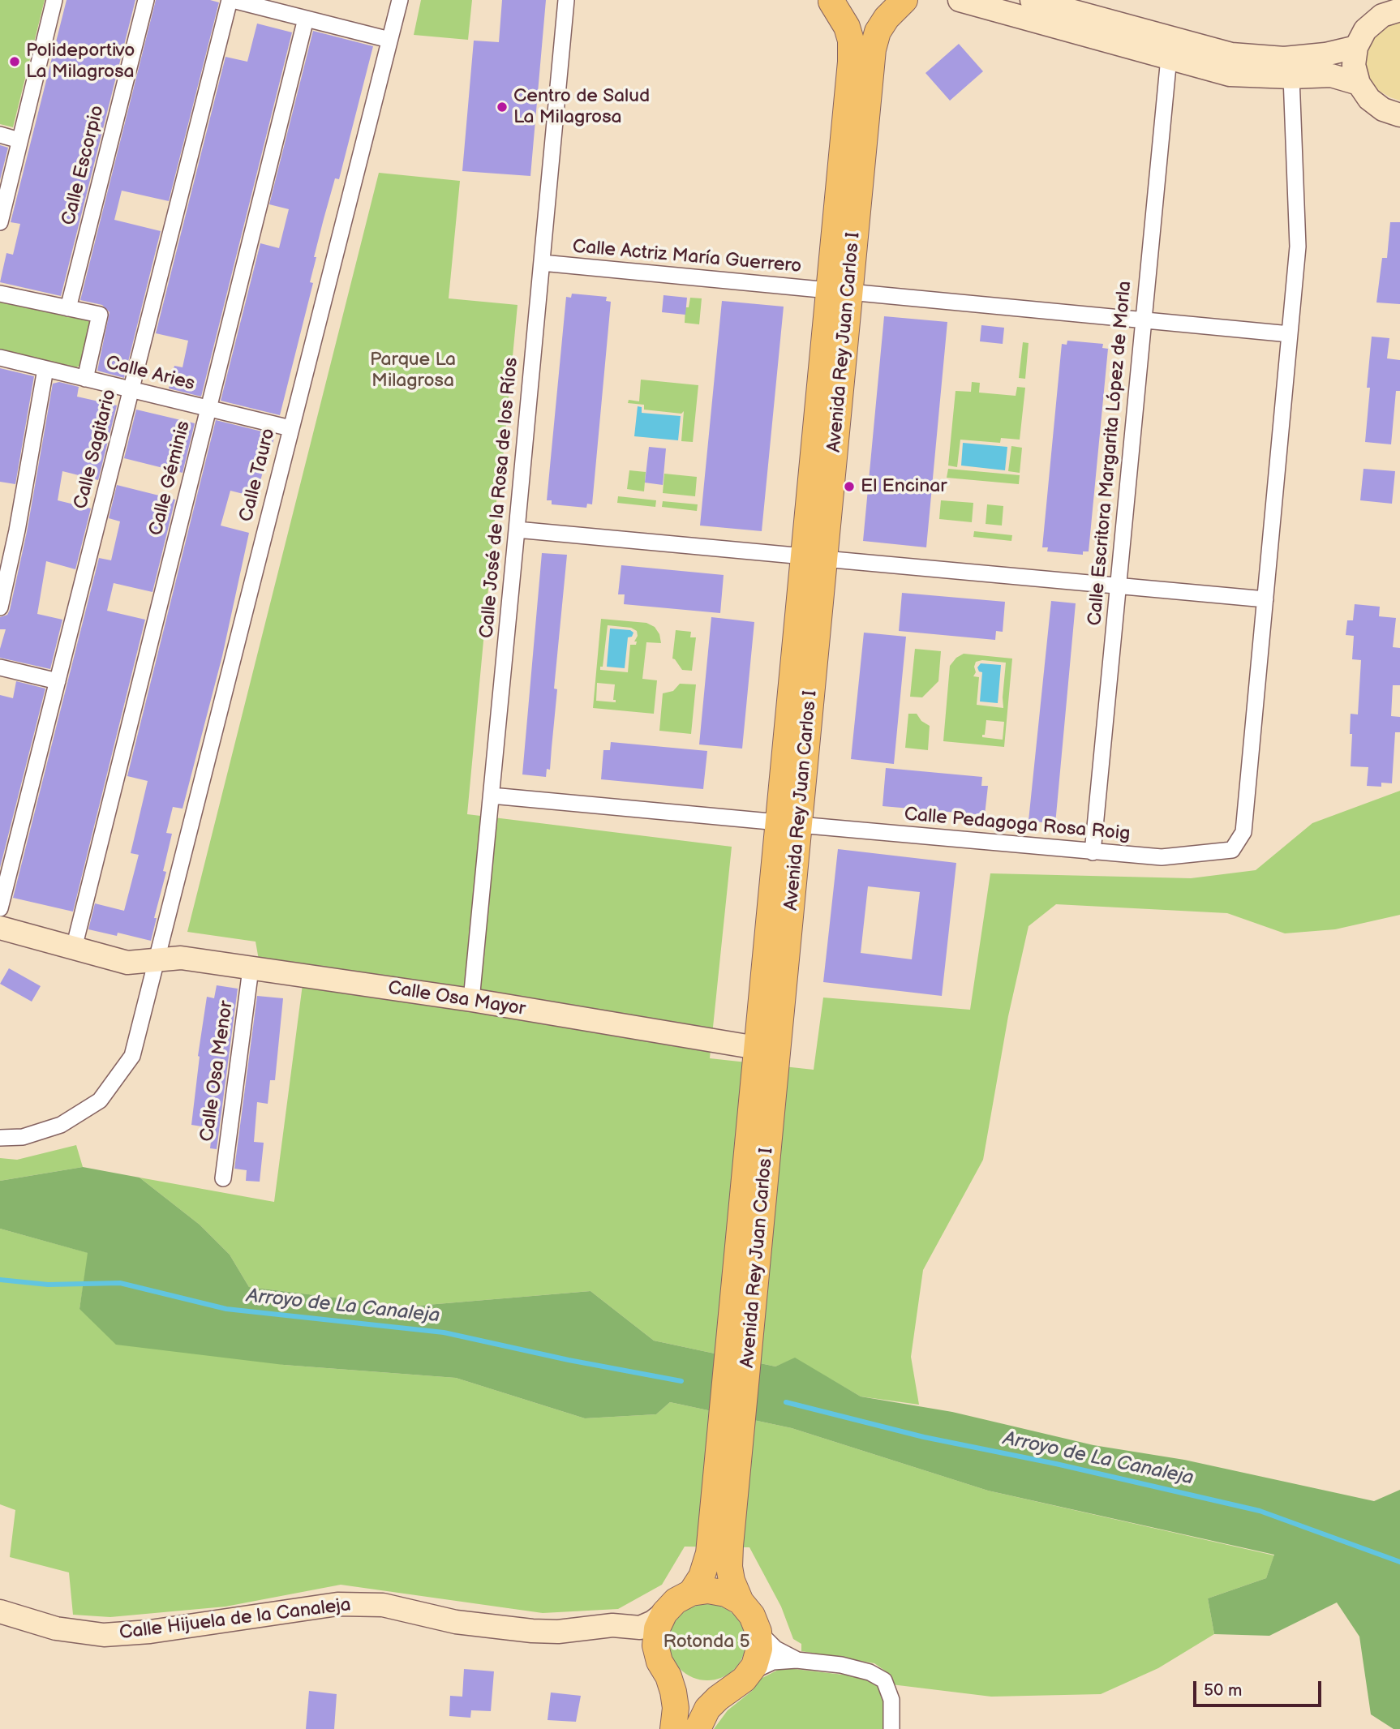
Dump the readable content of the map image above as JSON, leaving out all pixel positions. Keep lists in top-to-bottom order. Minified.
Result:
{"streets":{"main road":["Avenida Rey Juan Carlos I"],"street":["Calle Escorpio","Calle Actriz María Guerrero","Calle Aries","Calle Sagitario","Calle Escritora Margarita López de Morla","Calle Tauro","Calle Géminis","Calle José de la Rosa de los Ríos","Calle Pedagoga Rosa Roig","Calle Osa Mayor","Calle Osa Menor","Calle Hijuela de la Canaleja"]},"crossings":[["Calle Actriz María Guerrero","Avenida Rey Juan Carlos I"],["Calle Actriz María Guerrero","Calle Escritora Margarita López de Morla"],["Calle Actriz María Guerrero","Calle José de la Rosa de los Ríos"],["Avenida Rey Juan Carlos I","Calle Pedagoga Rosa Roig"],["Avenida Rey Juan Carlos I","Calle Osa Mayor"],["Avenida Rey Juan Carlos I","Calle Hijuela de la Canaleja"],["Calle Aries","Calle Sagitario"],["Calle Aries","Calle Tauro"],["Calle Aries","Calle Géminis"],["Calle Escritora Margarita López de Morla","Calle Pedagoga Rosa Roig"],["Calle Tauro","Calle Osa Mayor"],["Calle Géminis","Calle Osa Mayor"],["Calle José de la Rosa de los Ríos","Calle Pedagoga Rosa Roig"],["Calle José de la Rosa de los Ríos","Calle Osa Mayor"],["Calle Osa Mayor","Calle Osa Menor"]],"water":["Arroyo de La Canaleja"],"parks":["Parque La Milagrosa","Rotonda 5"],"places":["Polideportivo La Milagrosa","Centro de Salud La Milagrosa","El Encinar"],"scale_bar":"50 m"}
